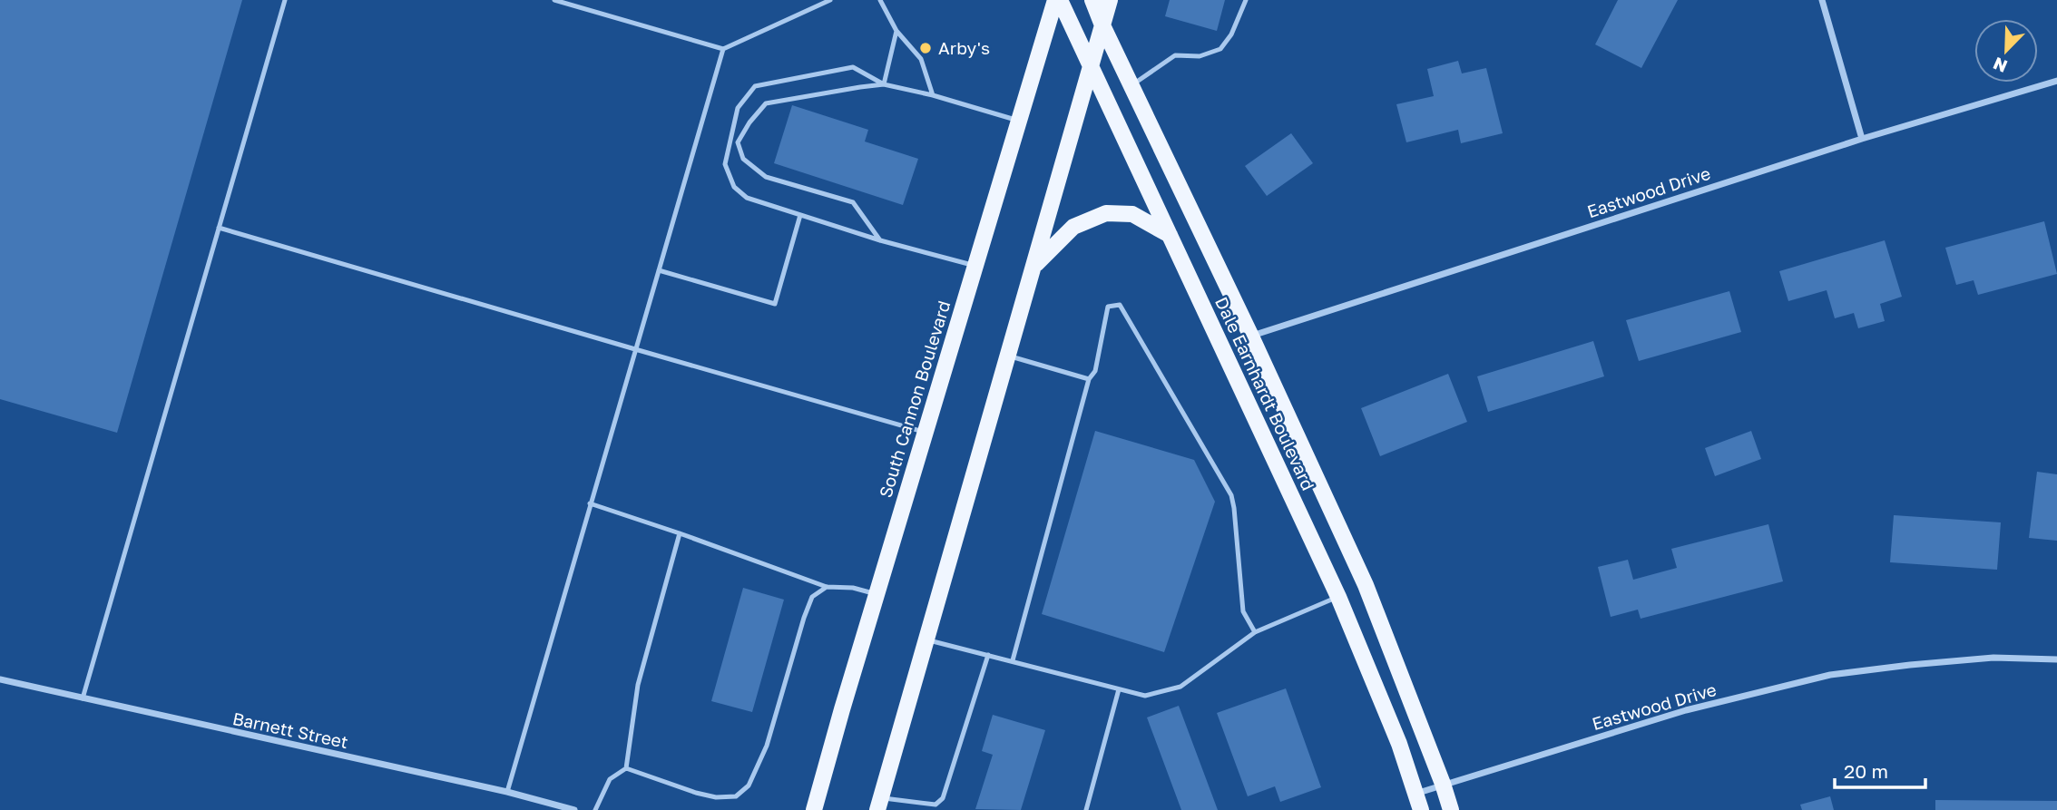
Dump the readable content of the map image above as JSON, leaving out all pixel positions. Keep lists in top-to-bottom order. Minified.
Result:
{"streets":{"main road":["Dale Earnhardt Boulevard","South Cannon Boulevard"],"street":["Eastwood Drive","Barnett Street"]},"crossings":[["Eastwood Drive","Dale Earnhardt Boulevard"],["Dale Earnhardt Boulevard","South Cannon Boulevard"]],"places":["Arby's"],"scale_bar":"20 m","north":"bottom left"}
